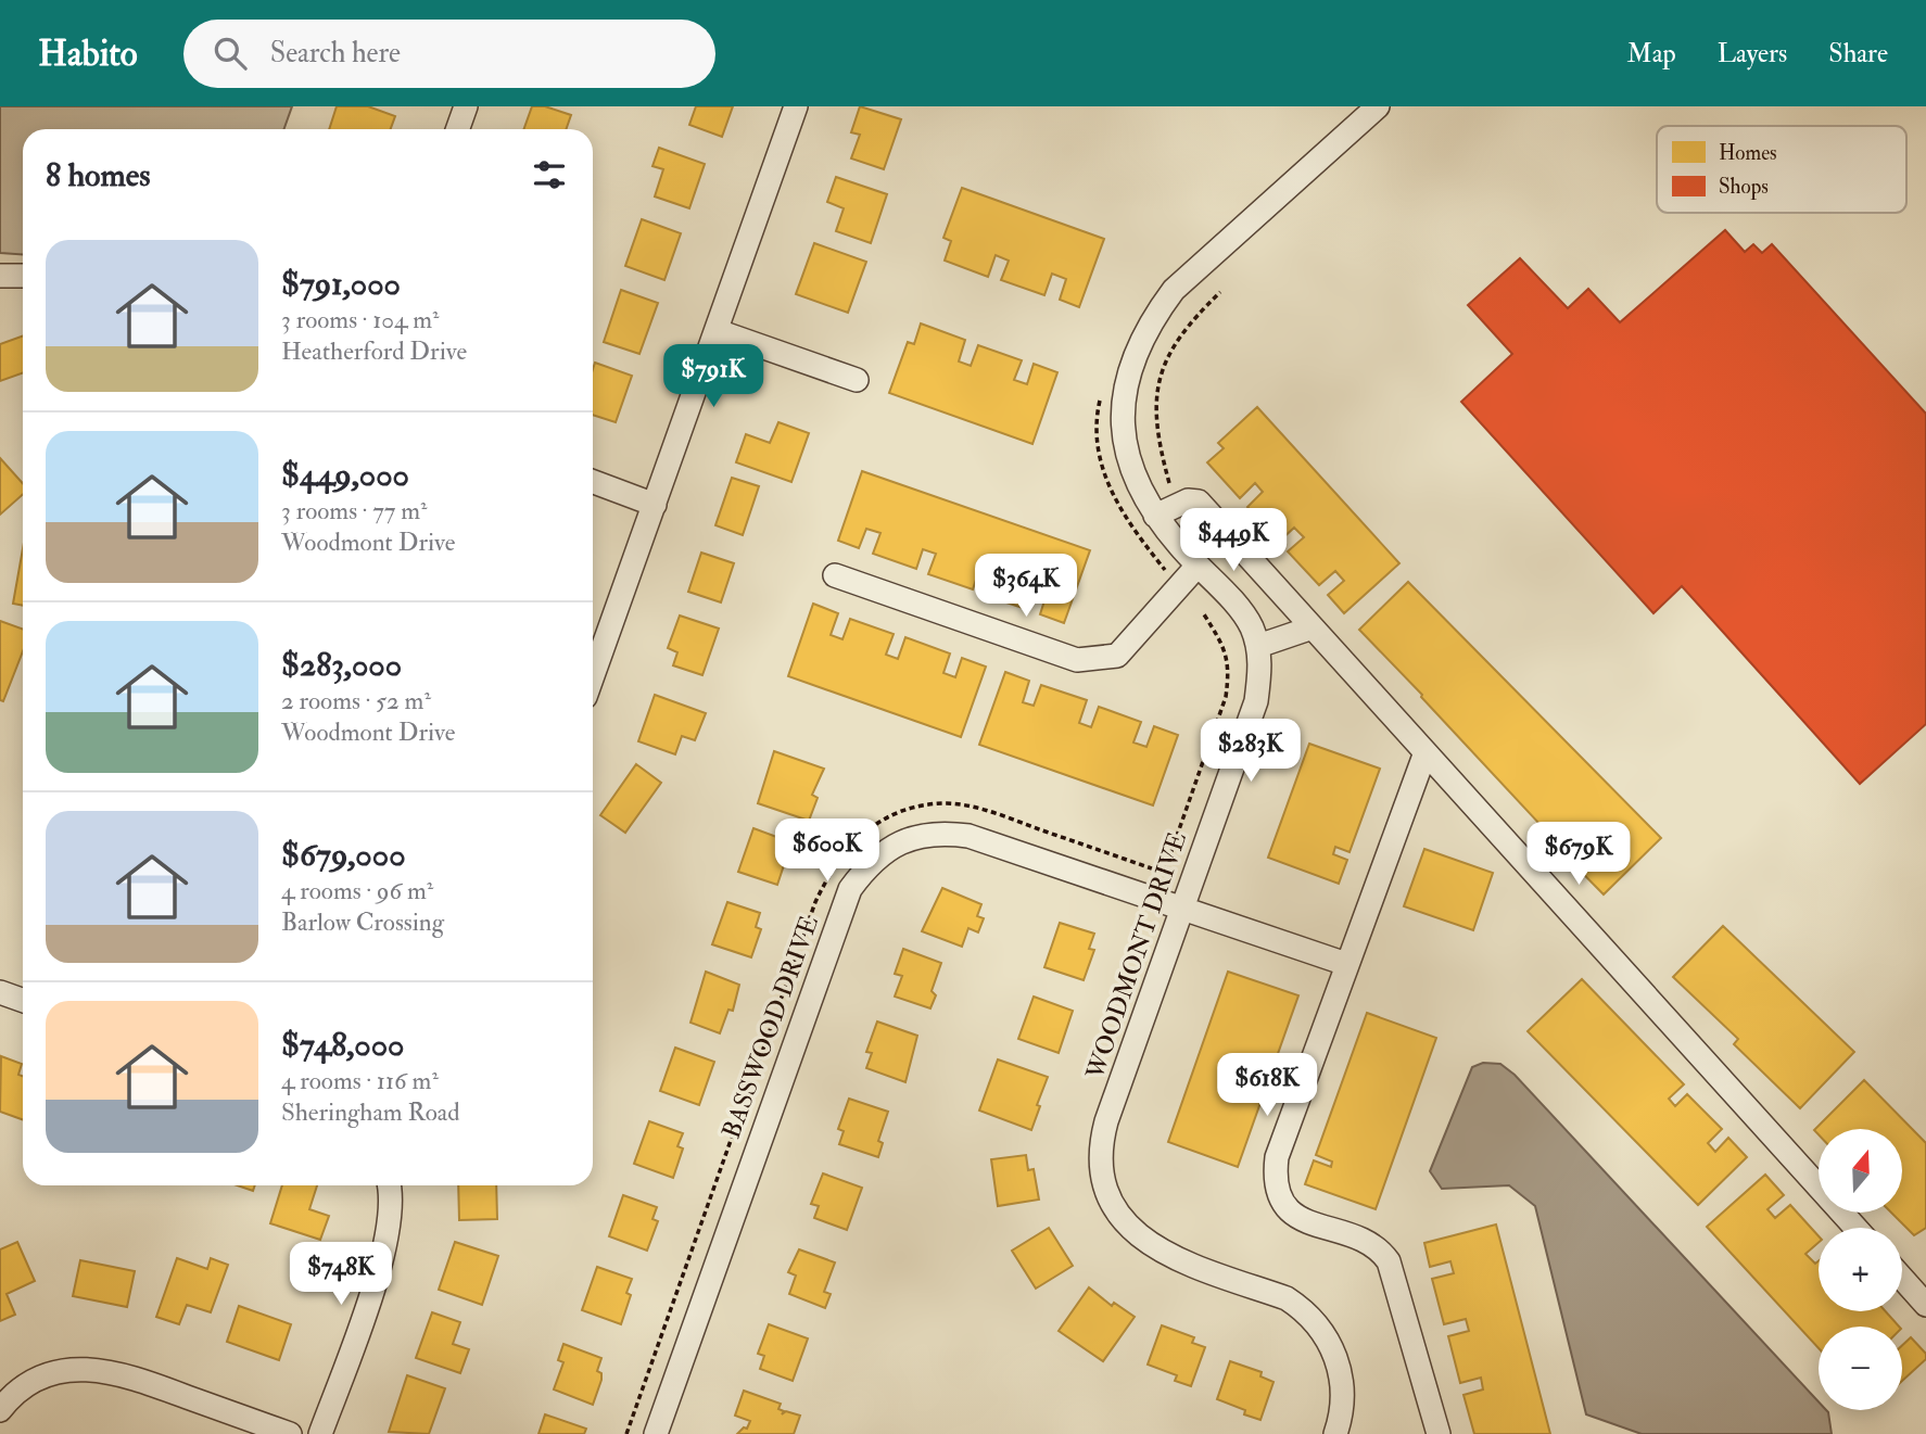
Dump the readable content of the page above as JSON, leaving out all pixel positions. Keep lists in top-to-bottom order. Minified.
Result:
{"streets":{"street":["WOODMONT DRIVE","BASSWOOD DRIVE"]},"crossings":[["WOODMONT DRIVE","BASSWOOD DRIVE"]],"legend":["Homes","Shops"],"north":"top","page":{"header":"Habito","search":"Search here","nav":["Map","Layers","Share"],"heading":"8 homes","list":[{"name":"$791,000","note":"3 rooms · 104 m² · Heatherford Drive"},{"name":"$449,000","note":"3 rooms · 77 m² · Woodmont Drive"},{"name":"$283,000","note":"2 rooms · 52 m² · Woodmont Drive"},{"name":"$679,000","note":"4 rooms · 96 m² · Barlow Crossing"},{"name":"$748,000","note":"4 rooms · 116 m² · Sheringham Road"}],"price":["$791K","$449K","$364K","$283K","$600K","$679K","$618K","$748K"],"map_buttons":["+","−"]}}
